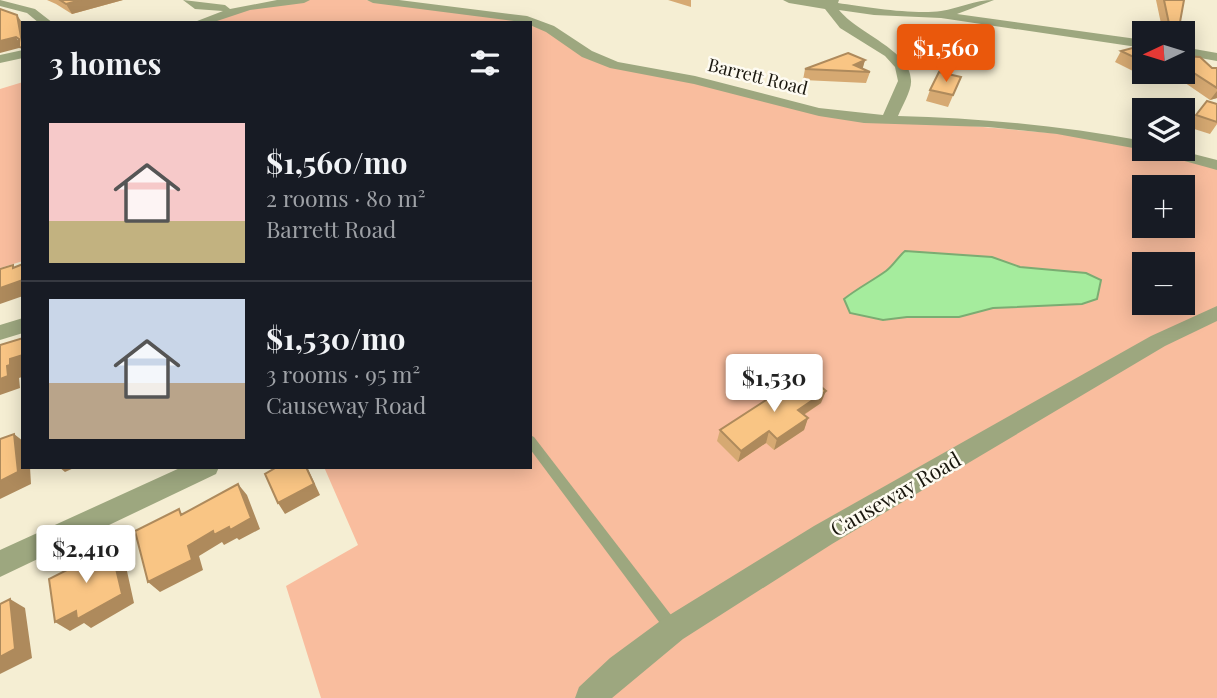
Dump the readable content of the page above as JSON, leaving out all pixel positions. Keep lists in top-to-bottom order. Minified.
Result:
{"streets":{"street":["Barrett Road","Causeway Road"]},"north":"left","page":{"map_buttons":["+","−"],"heading":"3 homes","price":["$1,560","$1,530","$2,410"],"list":[{"name":"$1,560/mo","note":"2 rooms · 80 m² · Barrett Road"},{"name":"$1,530/mo","note":"3 rooms · 95 m² · Causeway Road"}]}}
